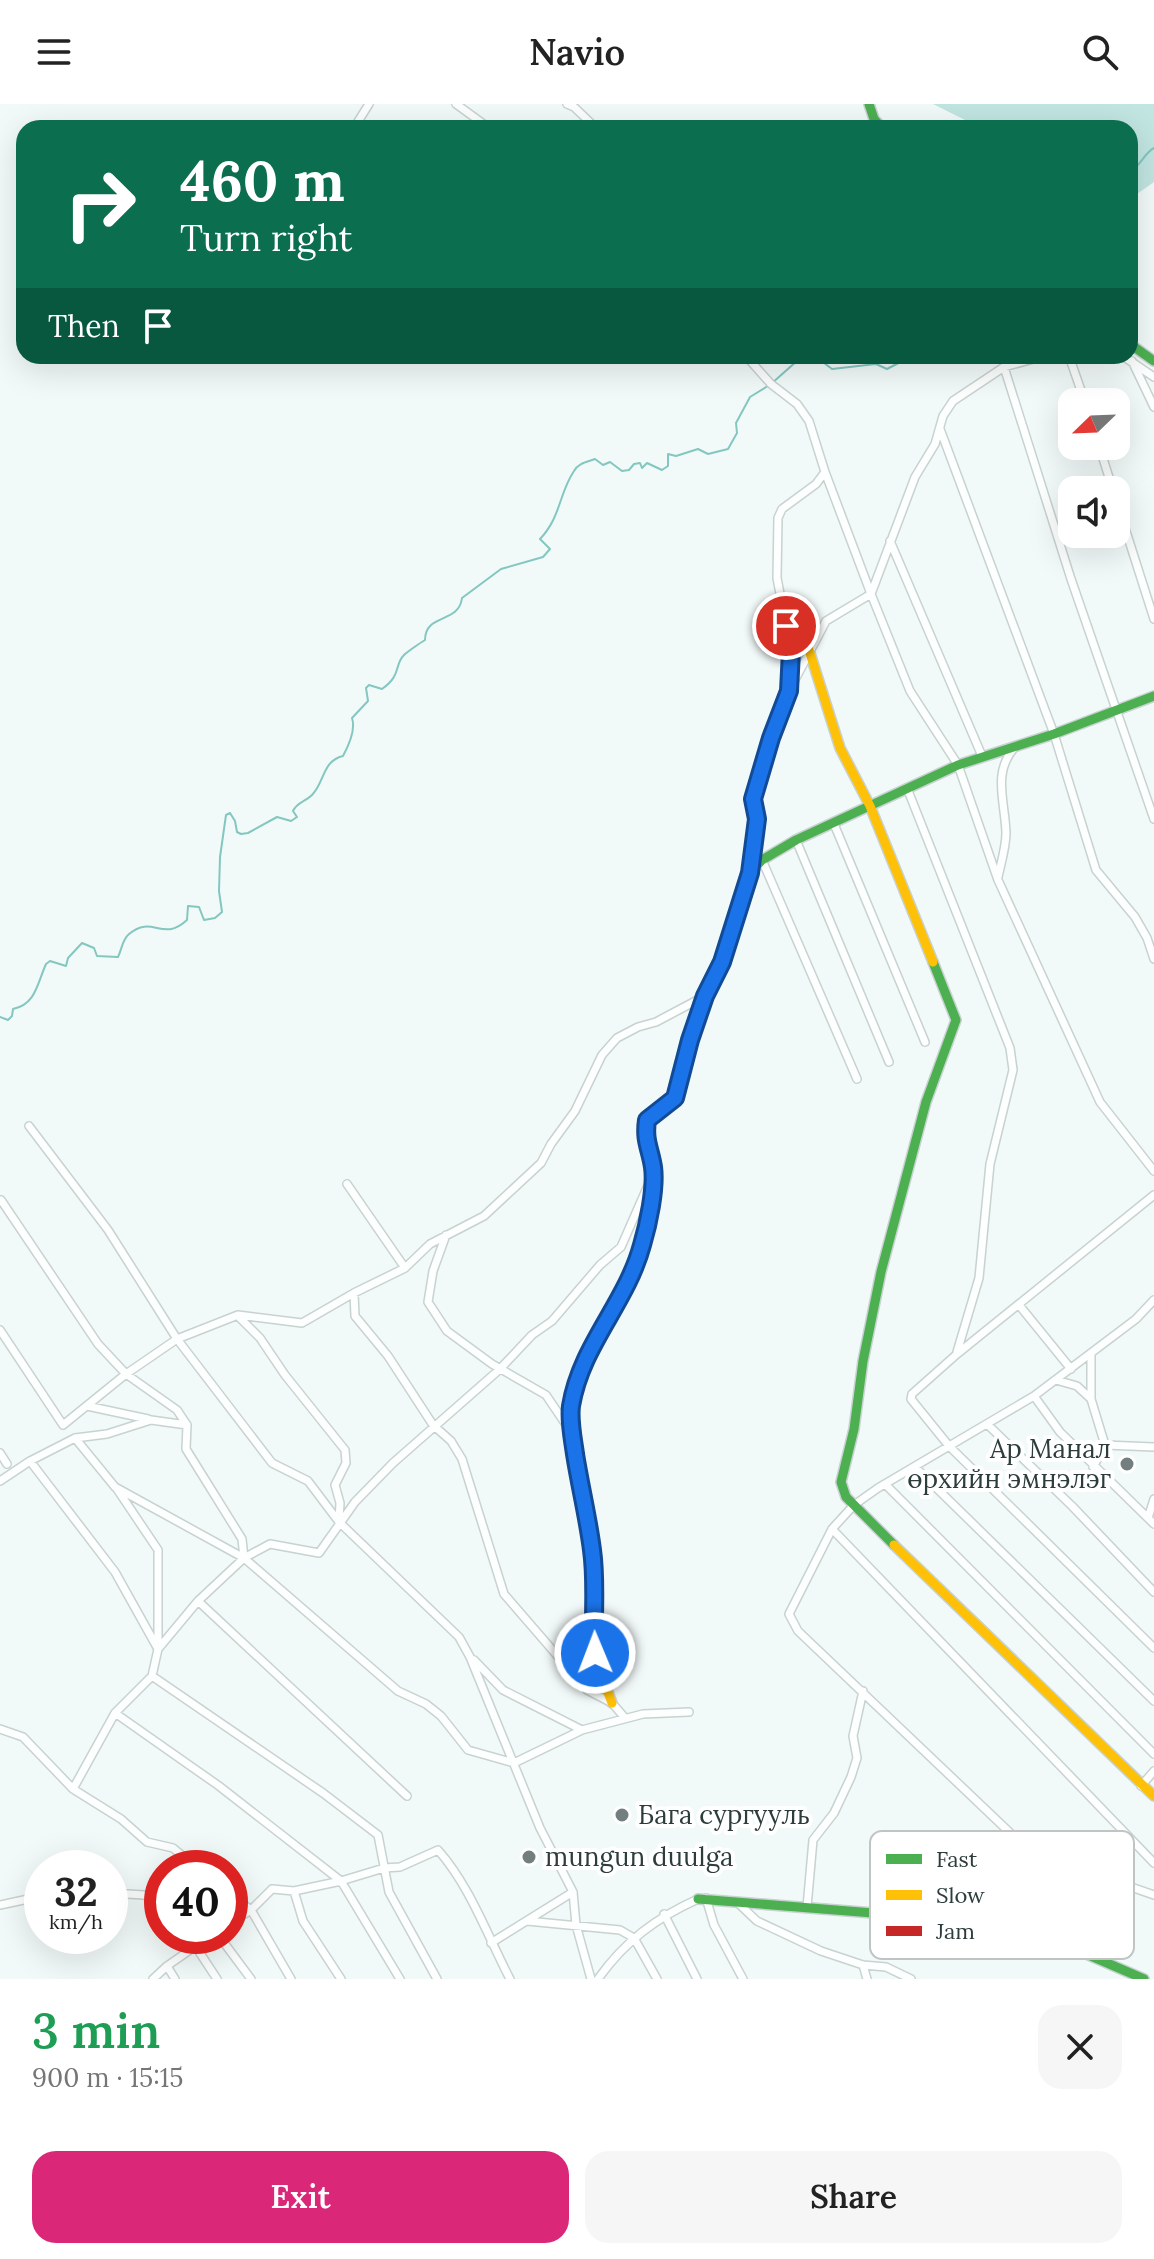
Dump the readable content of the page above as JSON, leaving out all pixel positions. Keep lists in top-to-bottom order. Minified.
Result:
{"places":["Ар Манал өрхийн эмнэлэг","Бага сургууль","mungun duulga"],"legend":["Fast","Slow","Jam"],"north":"bottom left","page":{"header":"Navio","turn":["460 m","Turn right"],"then":"Then","speed":"32 km/h","limit":"40","heading":["3 min","900 m · 15:15"],"buttons":["Exit","Share"]}}
